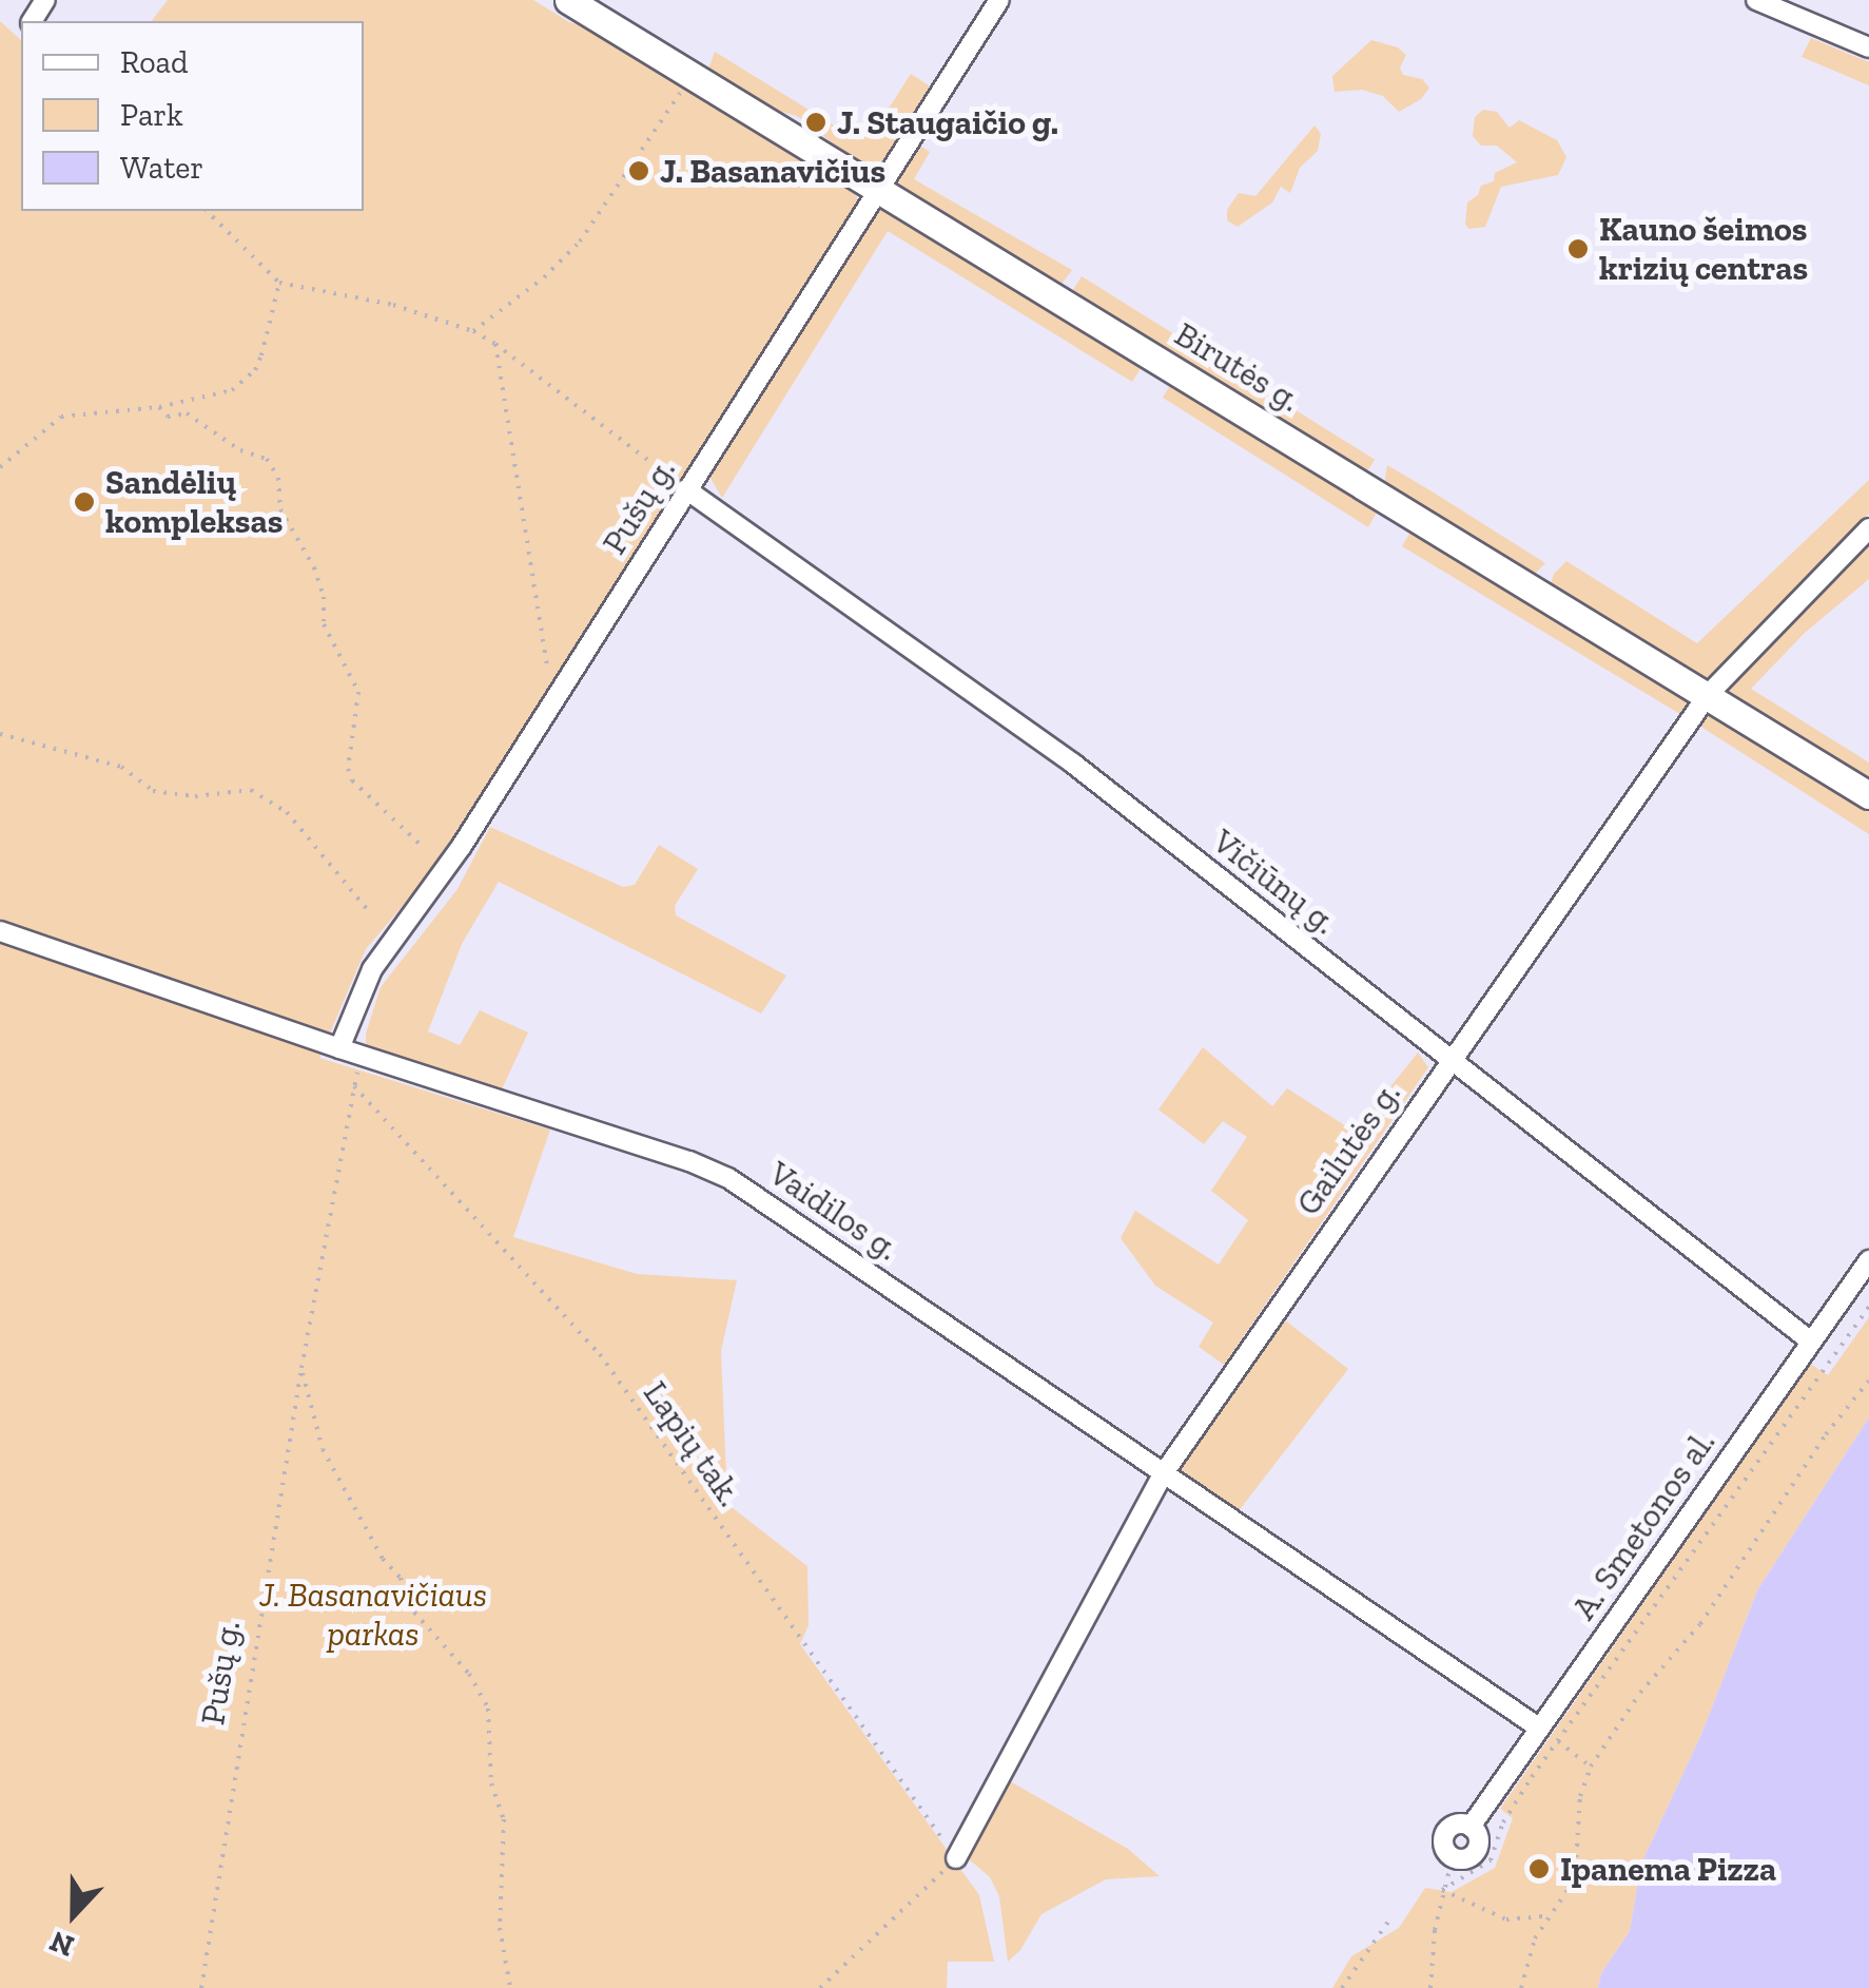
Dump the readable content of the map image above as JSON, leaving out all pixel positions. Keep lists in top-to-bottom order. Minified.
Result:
{"streets":{"street":["Birutės g.","Pušų g.","Vičiūnų g.","Gailutės g.","Vaidilos g.","A. Smetonos al."],"path":["Lapių tak."]},"crossings":[["Birutės g.","Pušų g."],["Birutės g.","Gailutės g."],["Pušų g.","Vičiūnų g."],["Pušų g.","Vaidilos g."],["Vičiūnų g.","Gailutės g."],["Vičiūnų g.","A. Smetonos al."],["Gailutės g.","Vaidilos g."],["Gailutės g.","Lapių tak."],["Vaidilos g.","A. Smetonos al."]],"parks":["J. Basanavičiaus parkas"],"places":["J. Staugaičio g.","J. Basanavičius","Kauno šeimos krizių centras","Sandėlių kompleksas","Ipanema Pizza"],"legend":["Road","Park","Water"],"north":"bottom"}
